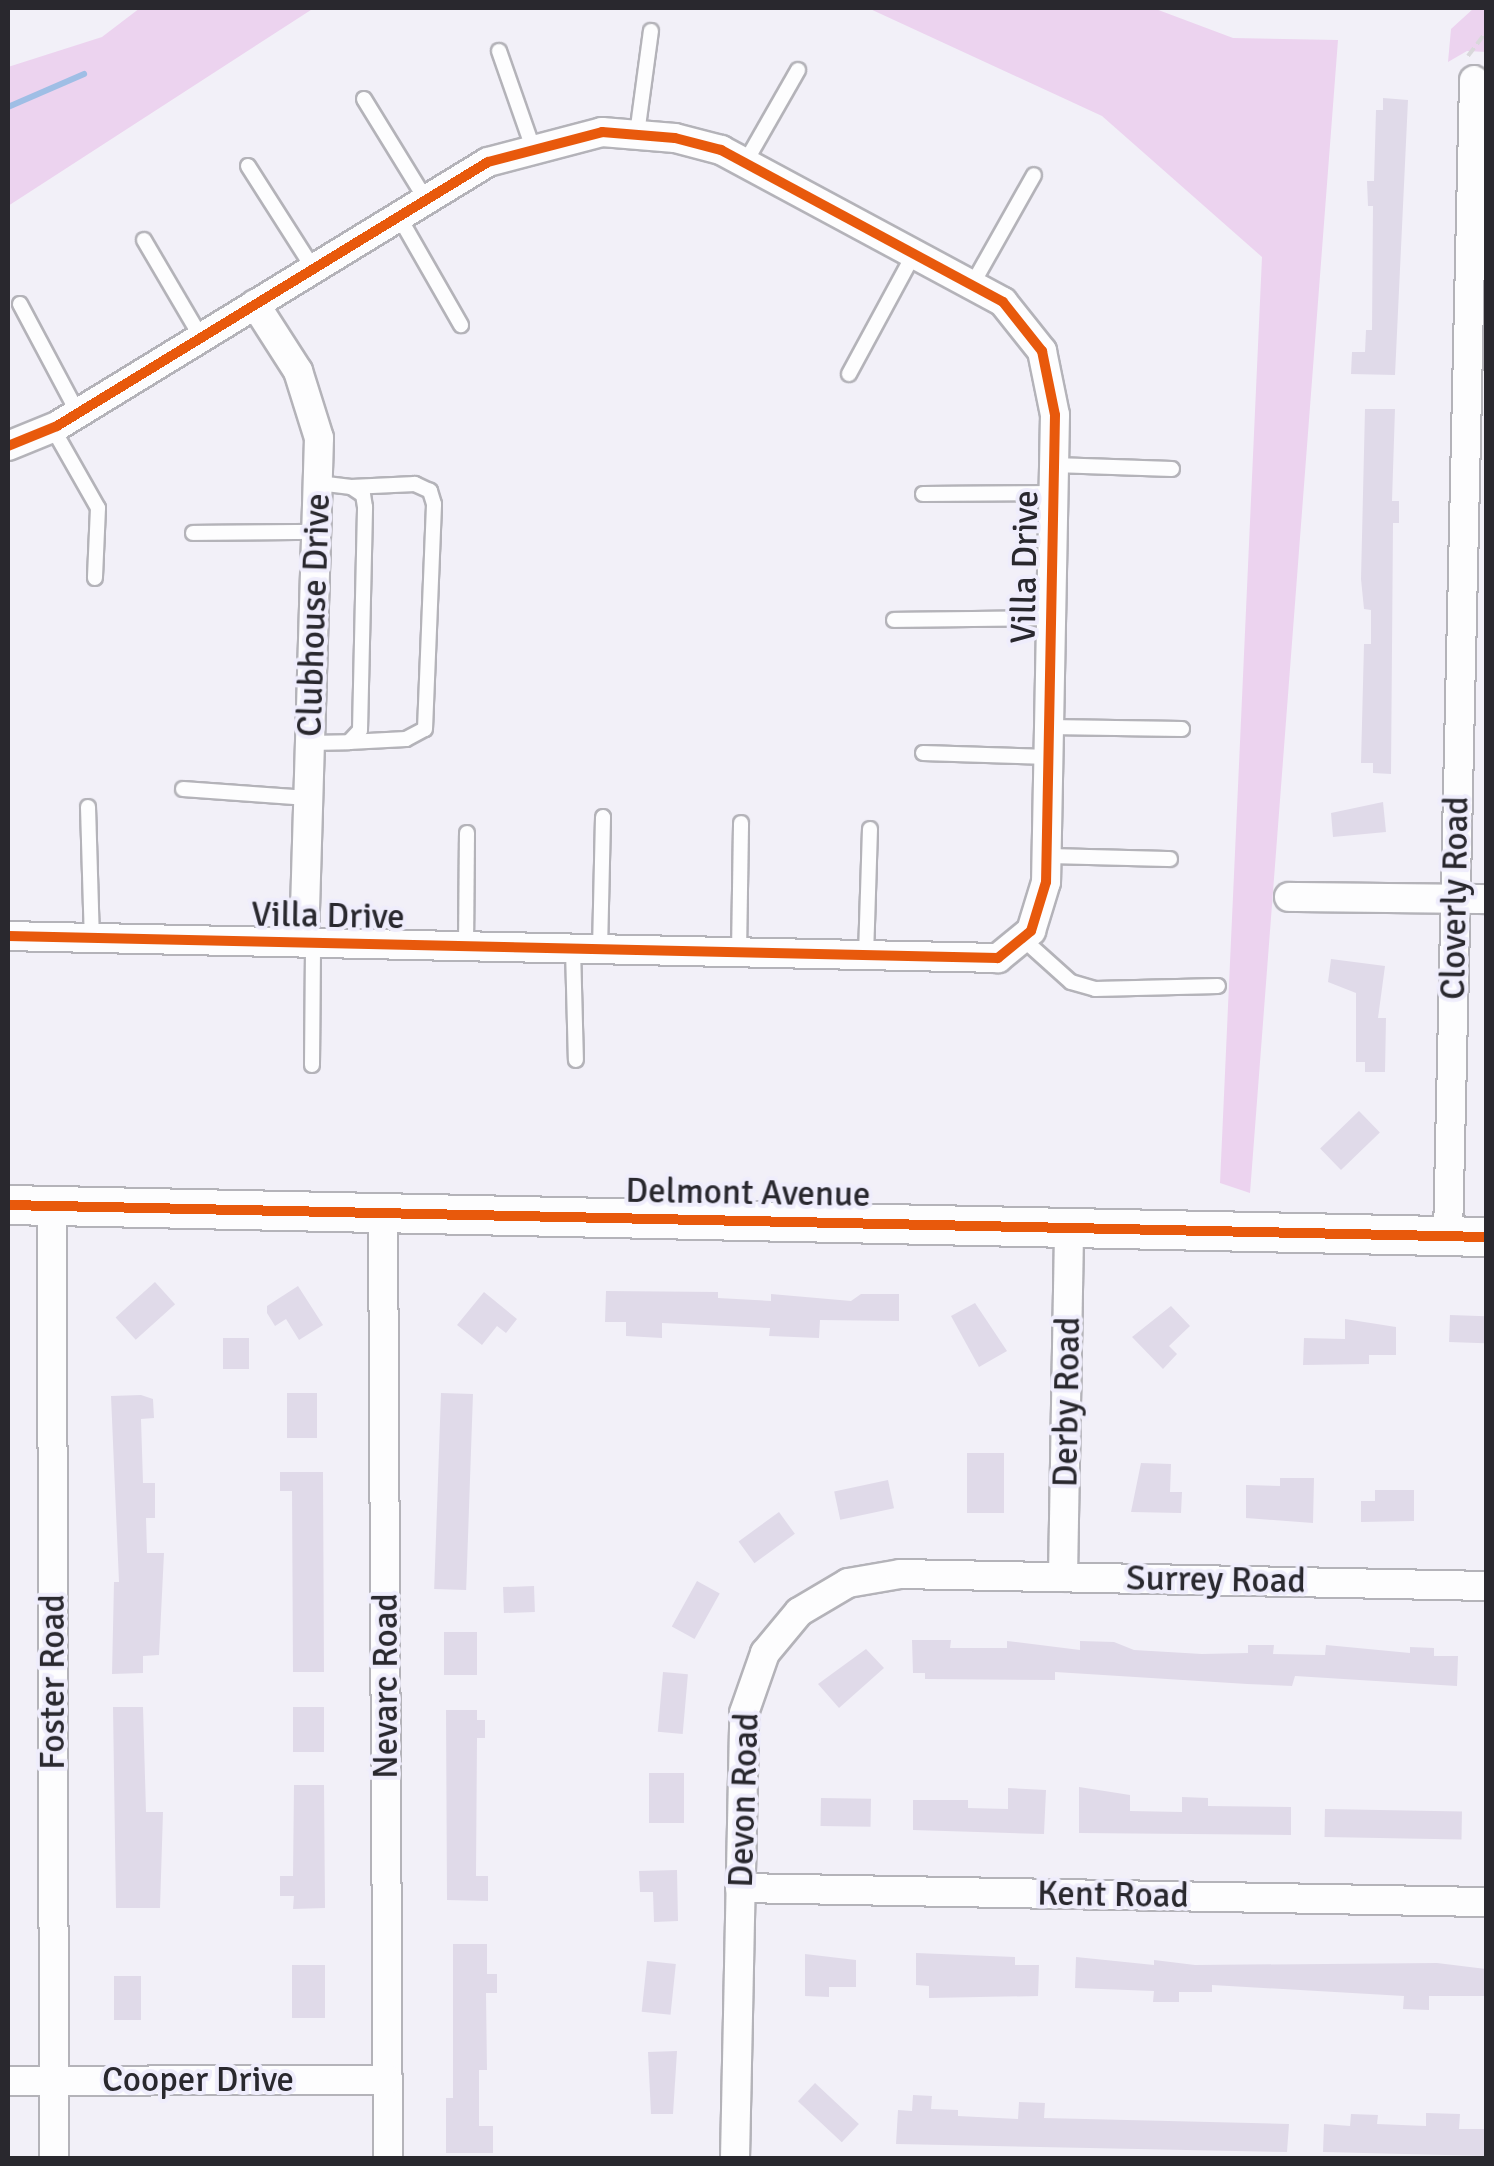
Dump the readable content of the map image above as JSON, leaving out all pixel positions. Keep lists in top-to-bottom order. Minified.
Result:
{"streets":{"street":["Villa Drive","Clubhouse Drive","Cloverly Road","Delmont Avenue","Derby Road","Surrey Road","Foster Road","Nevarc Road","Devon Road","Kent Road","Cooper Drive"]},"crossings":[["Villa Drive","Clubhouse Drive"],["Cloverly Road","Delmont Avenue"],["Delmont Avenue","Derby Road"],["Delmont Avenue","Foster Road"],["Delmont Avenue","Nevarc Road"],["Derby Road","Surrey Road"],["Surrey Road","Devon Road"],["Foster Road","Cooper Drive"],["Nevarc Road","Cooper Drive"],["Devon Road","Kent Road"]]}
